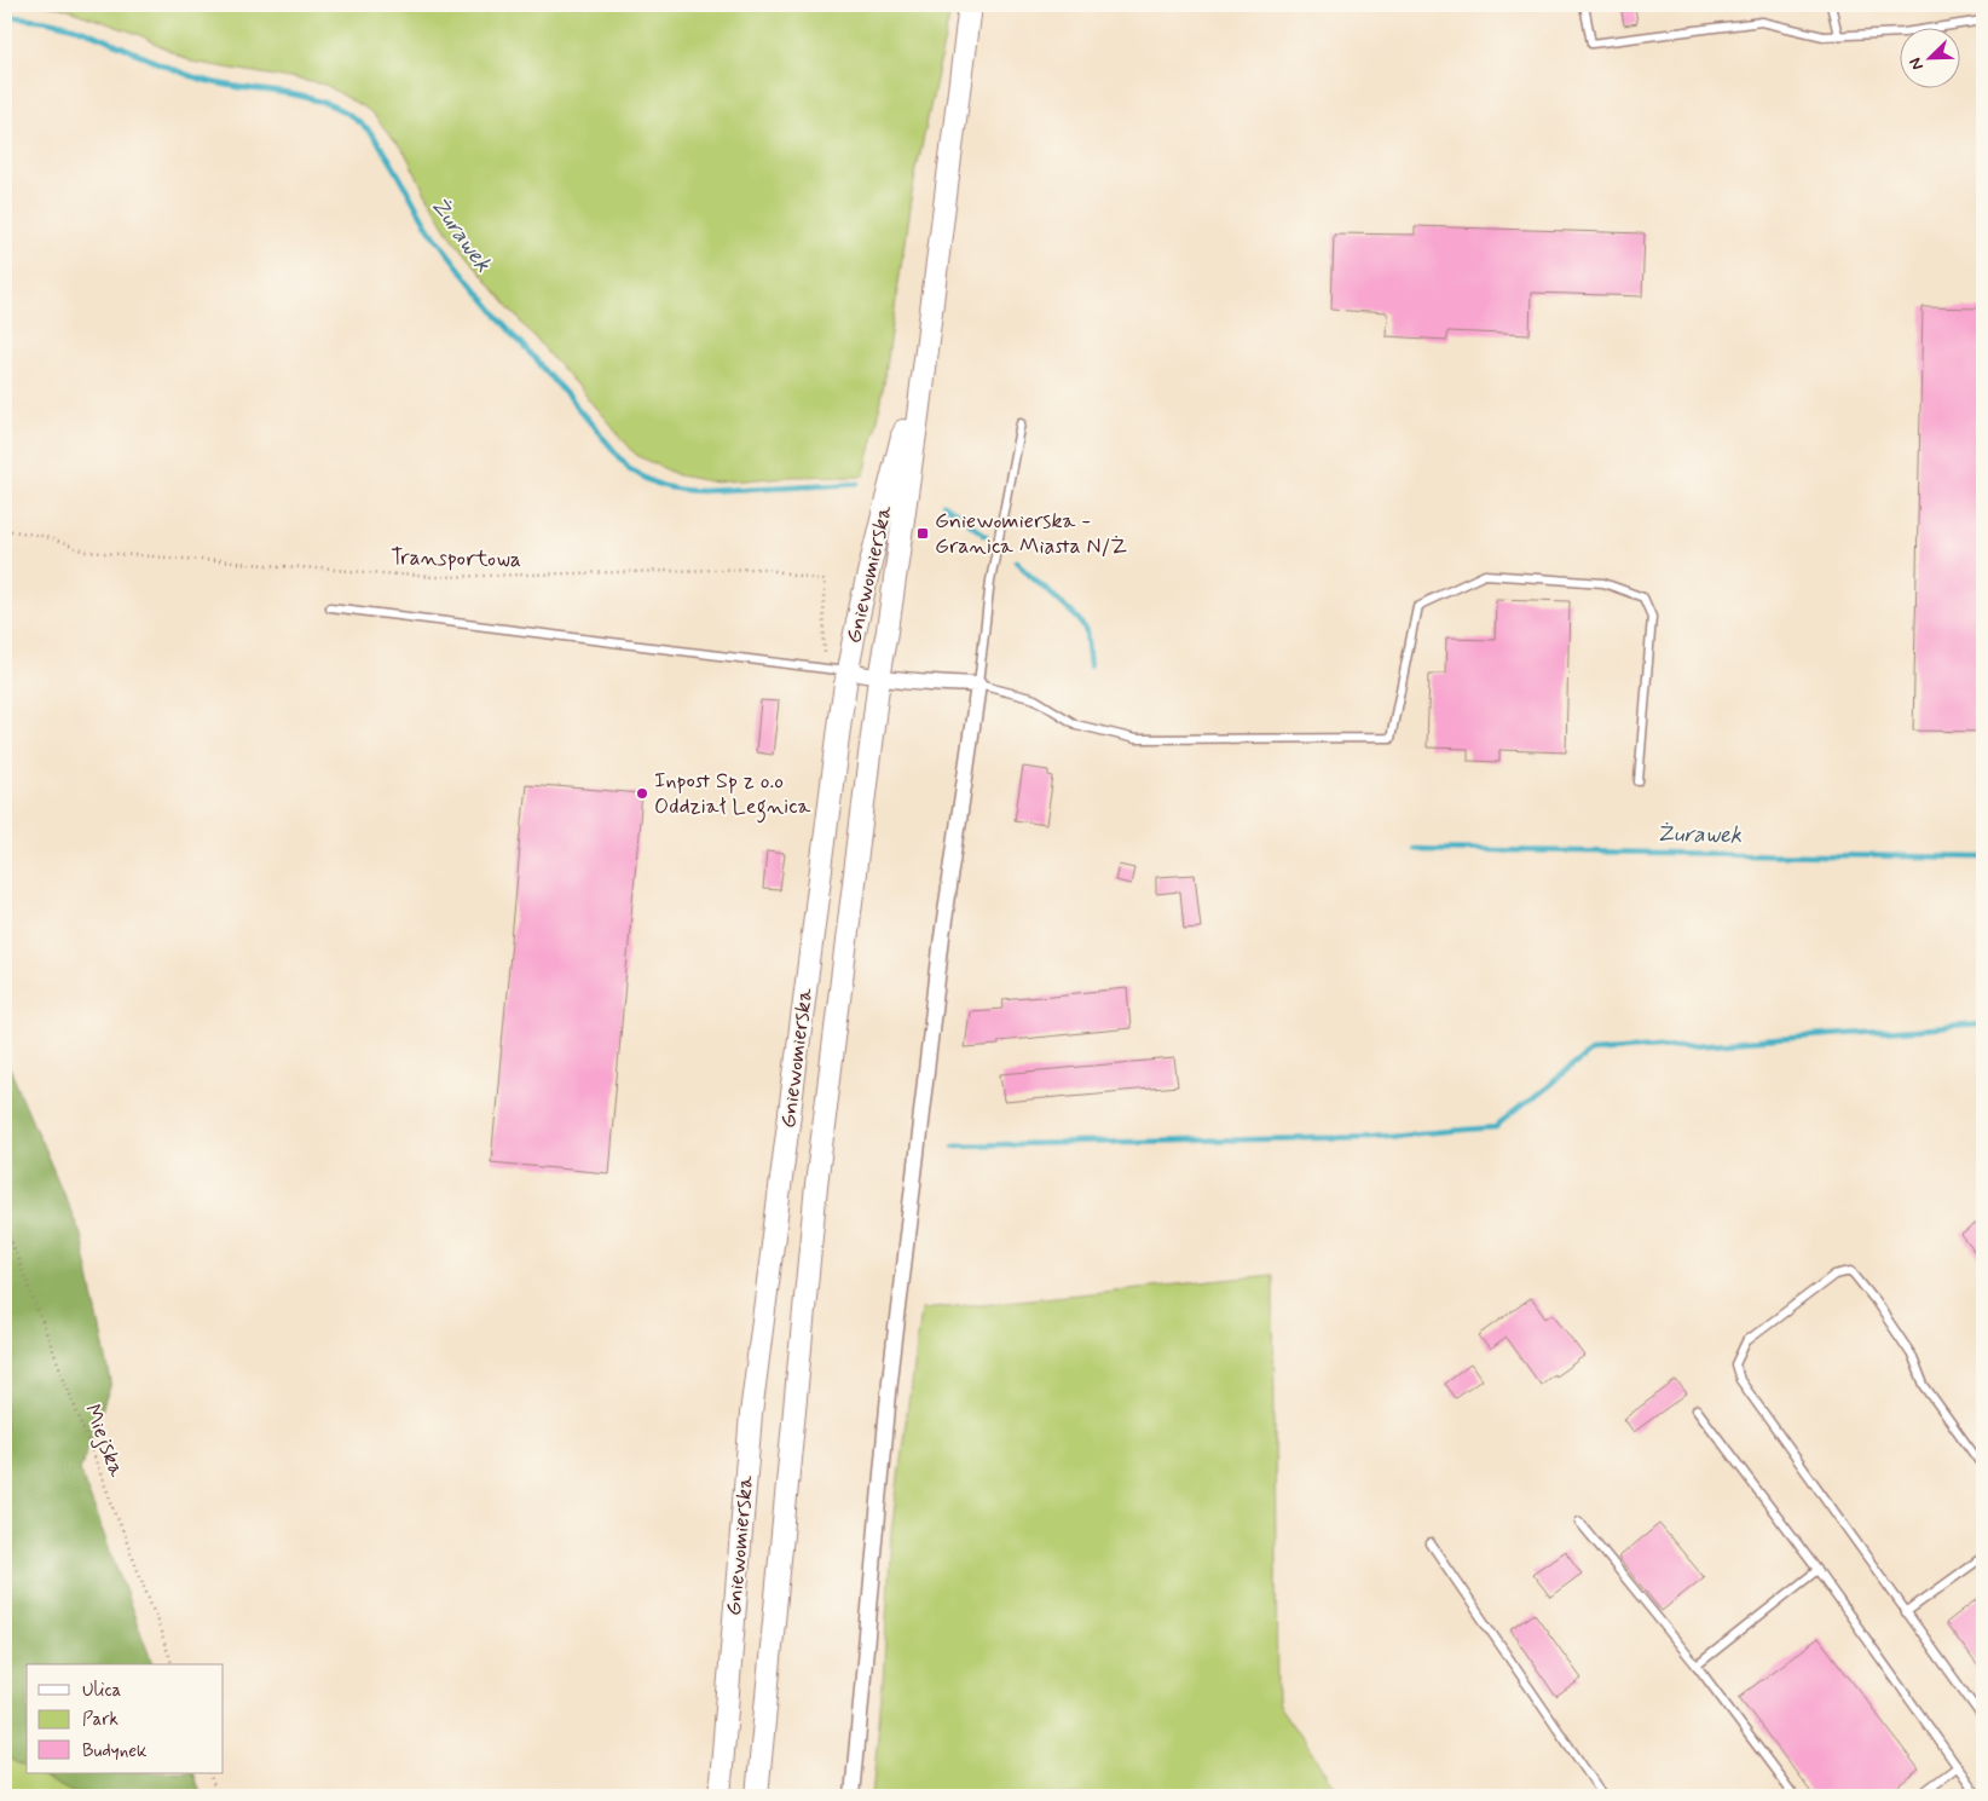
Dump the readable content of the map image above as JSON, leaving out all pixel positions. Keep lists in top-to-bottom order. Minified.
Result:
{"streets":{"street":["Gniewomierska"],"path":["Transportowa","Miejska"]},"water":["Żurawek"],"places":{"transit":["Gniewomierska - Granica Miasta N/Ż"],"other":["Inpost Sp z o.o Oddział Legnica"]},"legend":["Ulica","Park","Budynek"],"north":"bottom left"}
